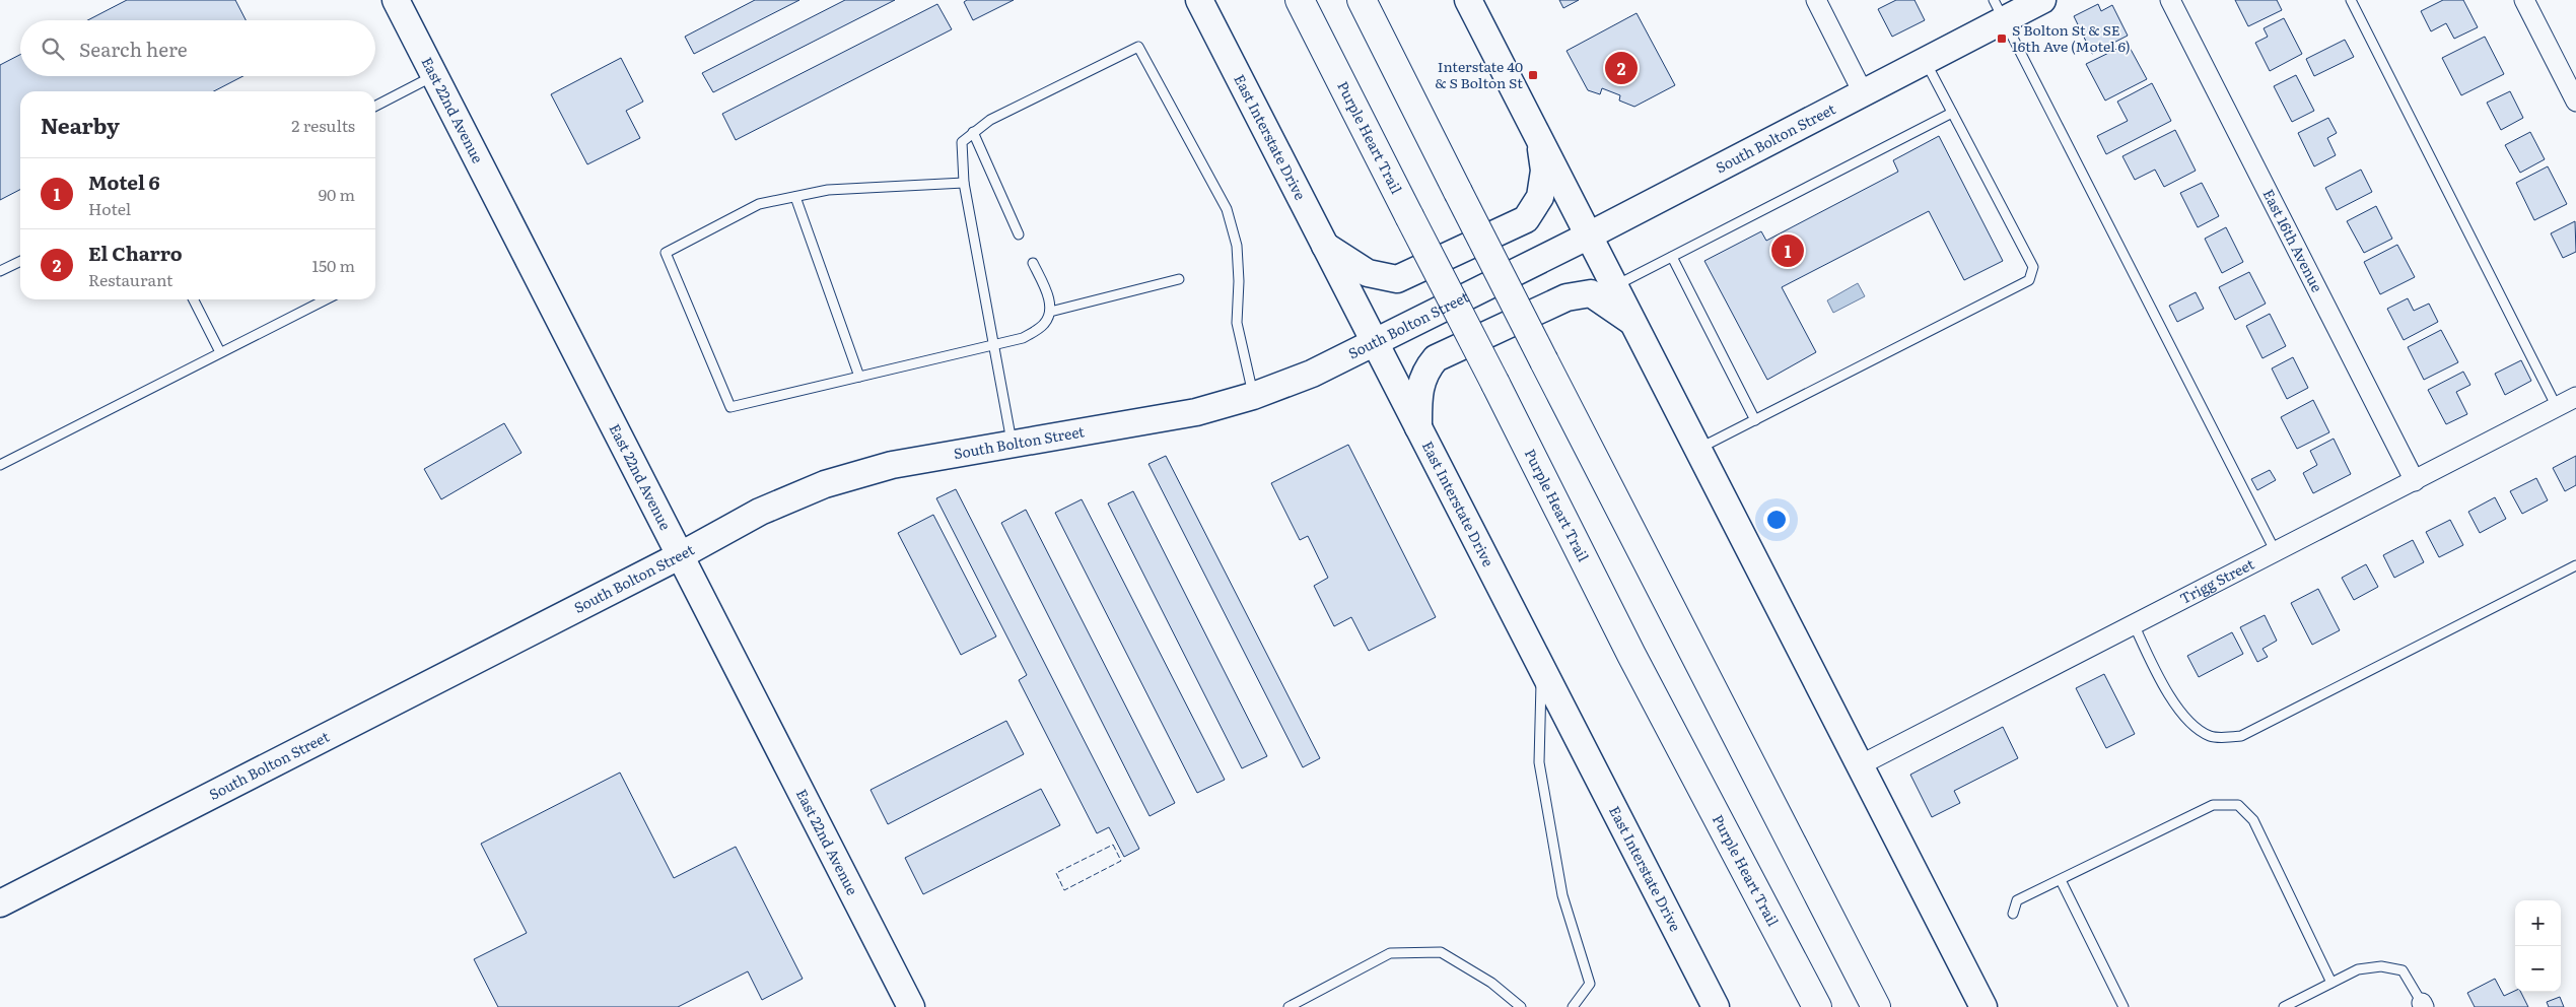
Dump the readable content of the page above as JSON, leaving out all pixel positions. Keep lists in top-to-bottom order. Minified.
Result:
{"streets":{"highway":["Purple Heart Trail"],"main road":["East 22nd Avenue","East Interstate Drive","South Bolton Street"],"street":["East 16th Avenue","Trigg Street"]},"crossings":[["East 22nd Avenue","South Bolton Street"],["East Interstate Drive","South Bolton Street"],["East 16th Avenue","Trigg Street"]],"places":{"transit":["S Bolton St & SE 16th Ave (Motel 6)","Interstate 40 & S Bolton St"]},"page":{"search":"Search here","pins":["2","1"],"heading":["Nearby","2 results"],"list":[{"mark":"1","name":"Motel 6","note":"Hotel","value":"90 m"},{"mark":"2","name":"El Charro","note":"Restaurant","value":"150 m"}],"map_buttons":["+","−"]}}
